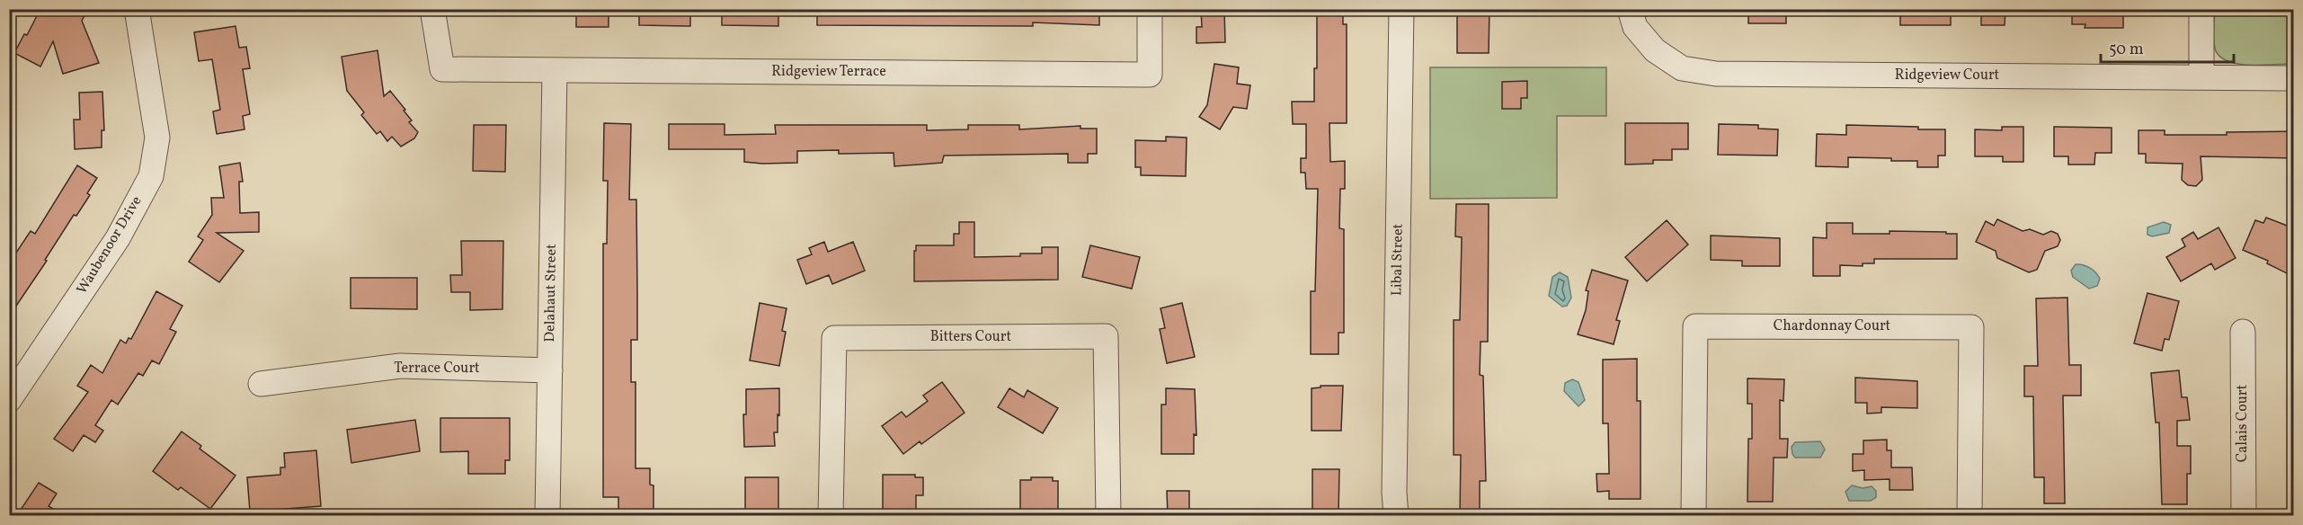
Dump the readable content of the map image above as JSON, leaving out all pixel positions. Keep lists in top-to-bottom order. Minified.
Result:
{"streets":{"street":["Ridgeview Terrace","Ridgeview Court","Waubenoor Drive","Libal Street","Delahaut Street","Chardonnay Court","Bitters Court","Terrace Court","Calais Court"]},"crossings":[["Ridgeview Terrace","Delahaut Street"],["Delahaut Street","Terrace Court"]],"scale_bar":"50 m"}
